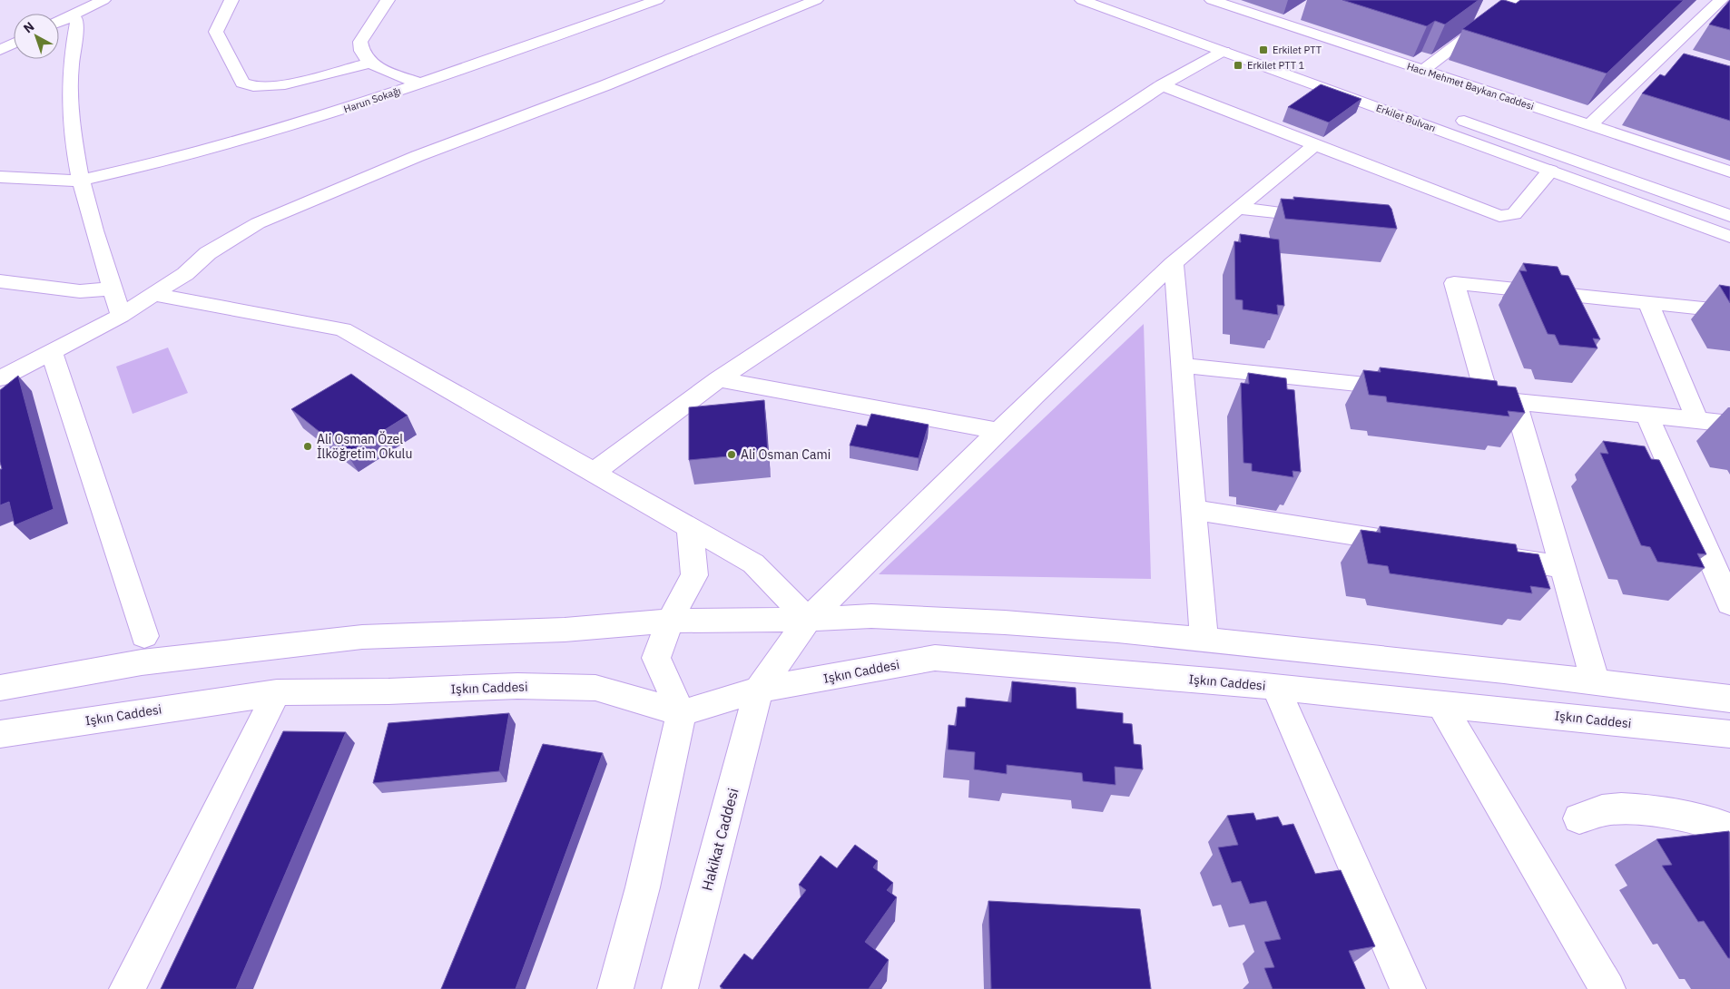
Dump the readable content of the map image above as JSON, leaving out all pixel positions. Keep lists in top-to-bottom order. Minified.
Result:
{"streets":{"street":["Hacı Mehmet Baykan Caddesi","Harun Sokağı","Erkilet Bulvarı","Işkın Caddesi","Hakikat Caddesi"]},"crossings":[["Işkın Caddesi","Hakikat Caddesi"]],"places":{"transit":["Erkilet PTT","Erkilet PTT 1"],"other":["Ali Osman Özel İlköğretim Okulu","Ali Osman Cami"]},"north":"top left"}
